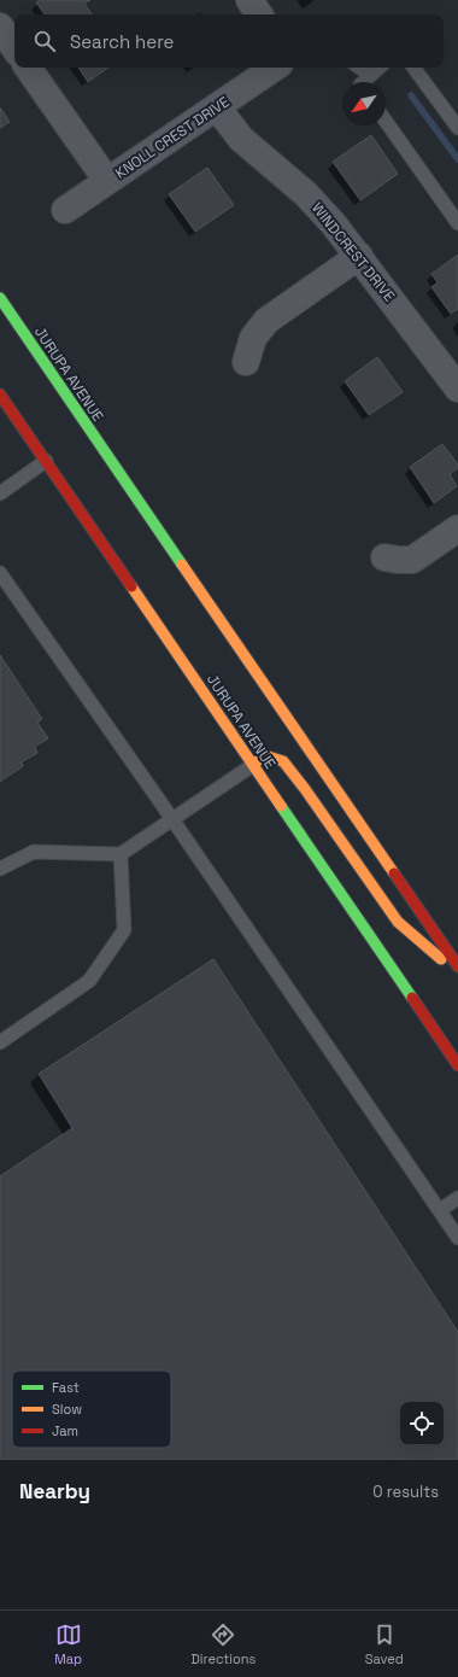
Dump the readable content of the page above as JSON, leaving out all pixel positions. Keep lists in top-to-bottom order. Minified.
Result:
{"streets":{"main road":["JURUPA AVENUE"],"street":["KNOLL CREST DRIVE","WINDCREST DRIVE"]},"crossings":[["KNOLL CREST DRIVE","WINDCREST DRIVE"]],"legend":["Fast","Slow","Jam"],"north":"bottom left","page":{"search":"Search here","heading":["Nearby","0 results"],"nav":["Map","Directions","Saved"]}}
